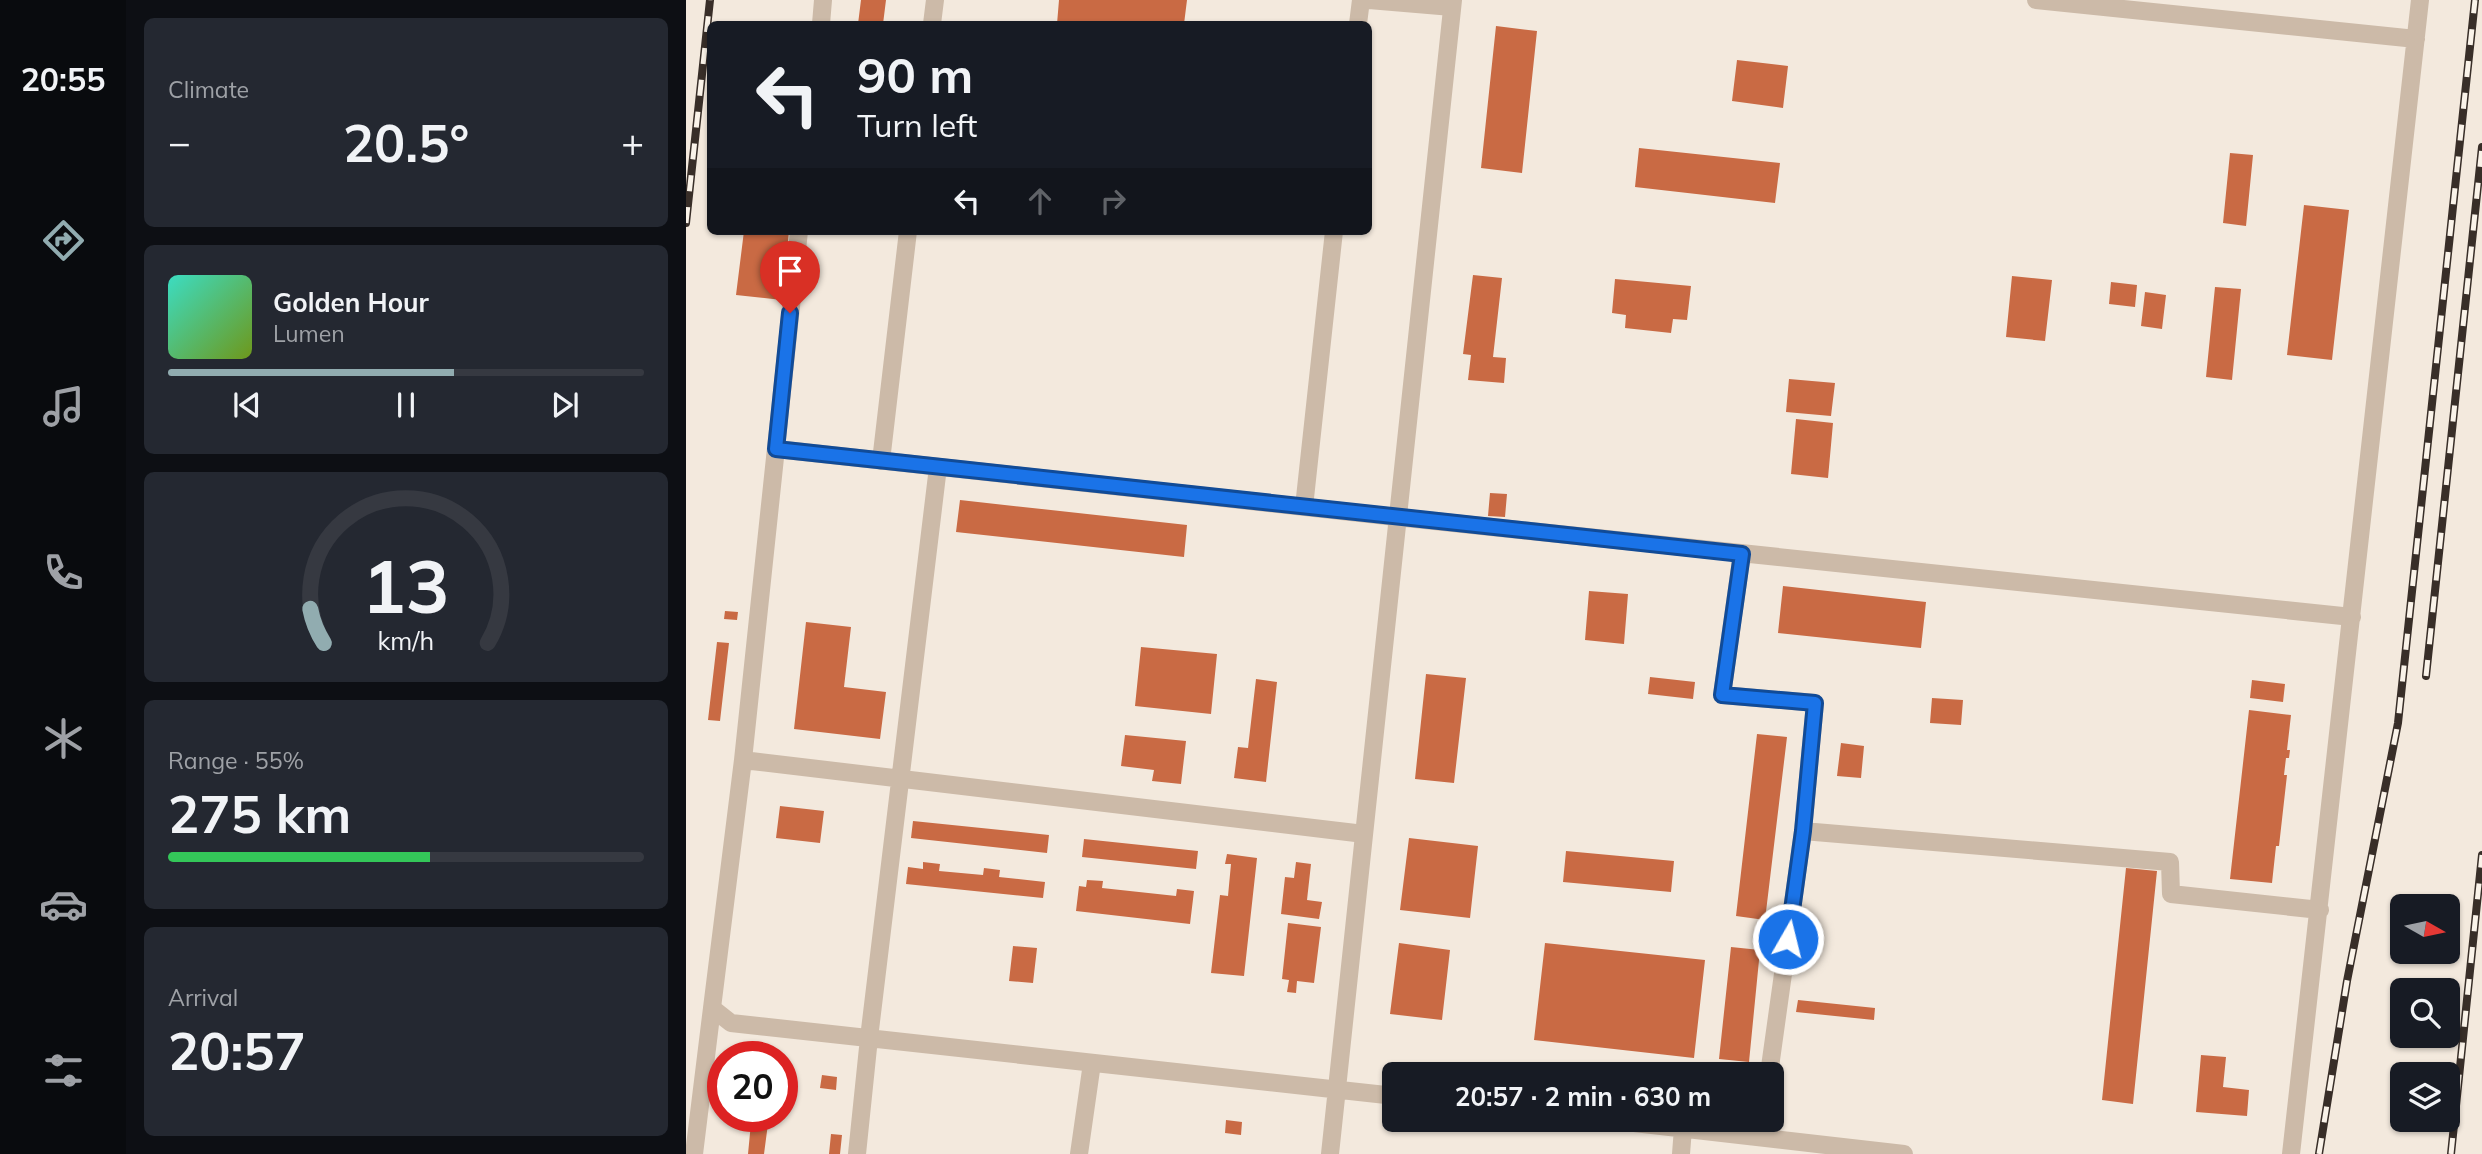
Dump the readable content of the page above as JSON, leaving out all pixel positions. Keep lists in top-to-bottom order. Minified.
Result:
{"north":"right","page":{"tabs":"20:55","tile":["Climate",["Range · 55%","275 km"],["Arrival","20:57"]],"turn":["90 m","Turn left"],"heat":["−","20.5°","+"],"song":["Golden Hour","Lumen"],"limit":"20","trip":"20:57 · 2 min · 630 m","gauge":["13","km/h"]}}
